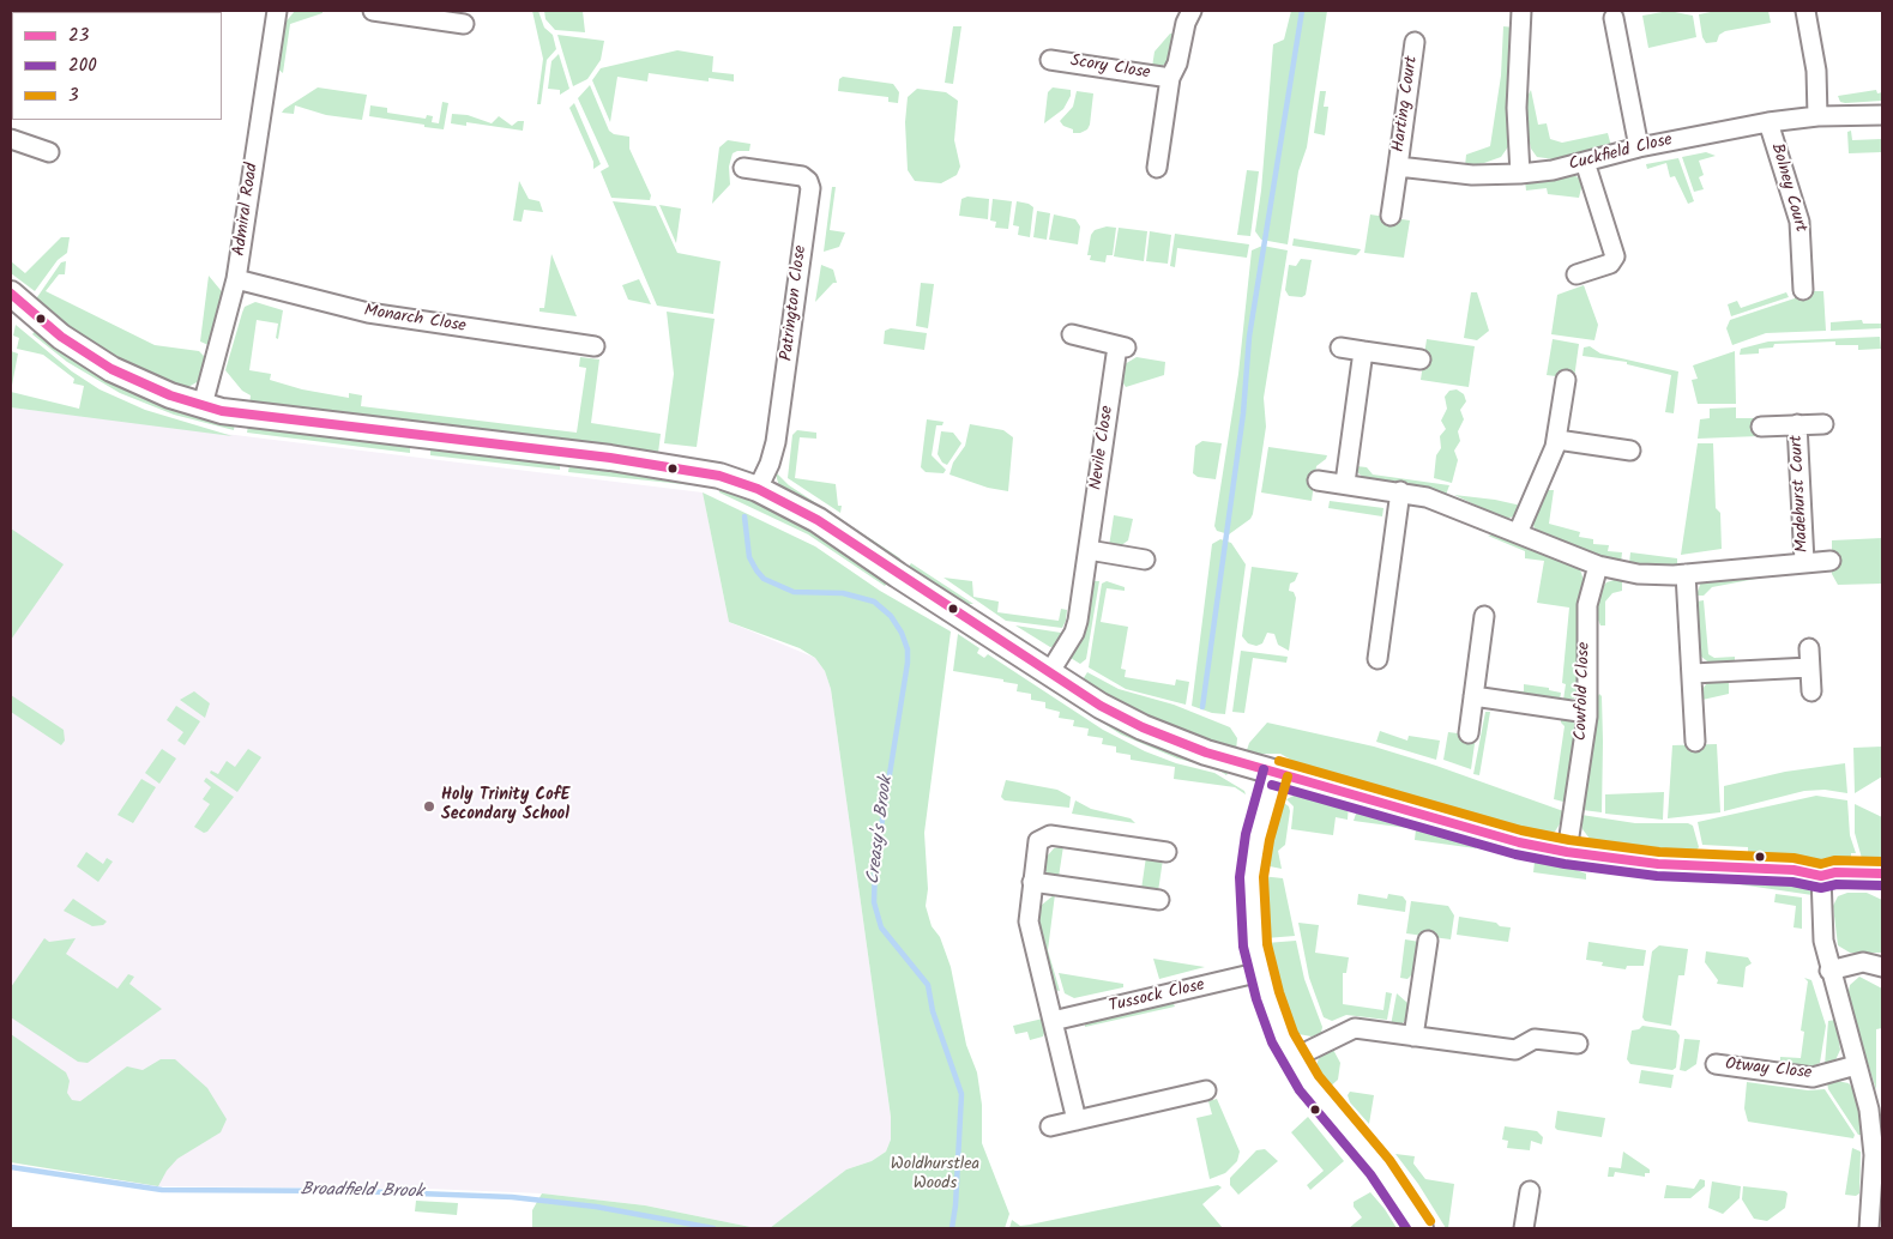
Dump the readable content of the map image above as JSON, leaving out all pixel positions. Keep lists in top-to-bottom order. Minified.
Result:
{"streets":{"street":["Scory Close","Harting Court","Cuckfield Close","Bolney Court","Admiral Road","Patrington Close","Monarch Close","Nevile Close","Madehurst Court","Cowfold Close","Tussock Close","Otway Close"]},"crossings":[["Harting Court","Cuckfield Close"],["Cuckfield Close","Bolney Court"],["Admiral Road","Monarch Close"]],"water":["Creasy's Brook","Broadfield Brook"],"parks":["Woldhurstlea Woods"],"places":["Holy Trinity CofE Secondary School"],"lines":["transit line 23","transit line 3","transit line 200"],"legend":["23","200","3"]}
